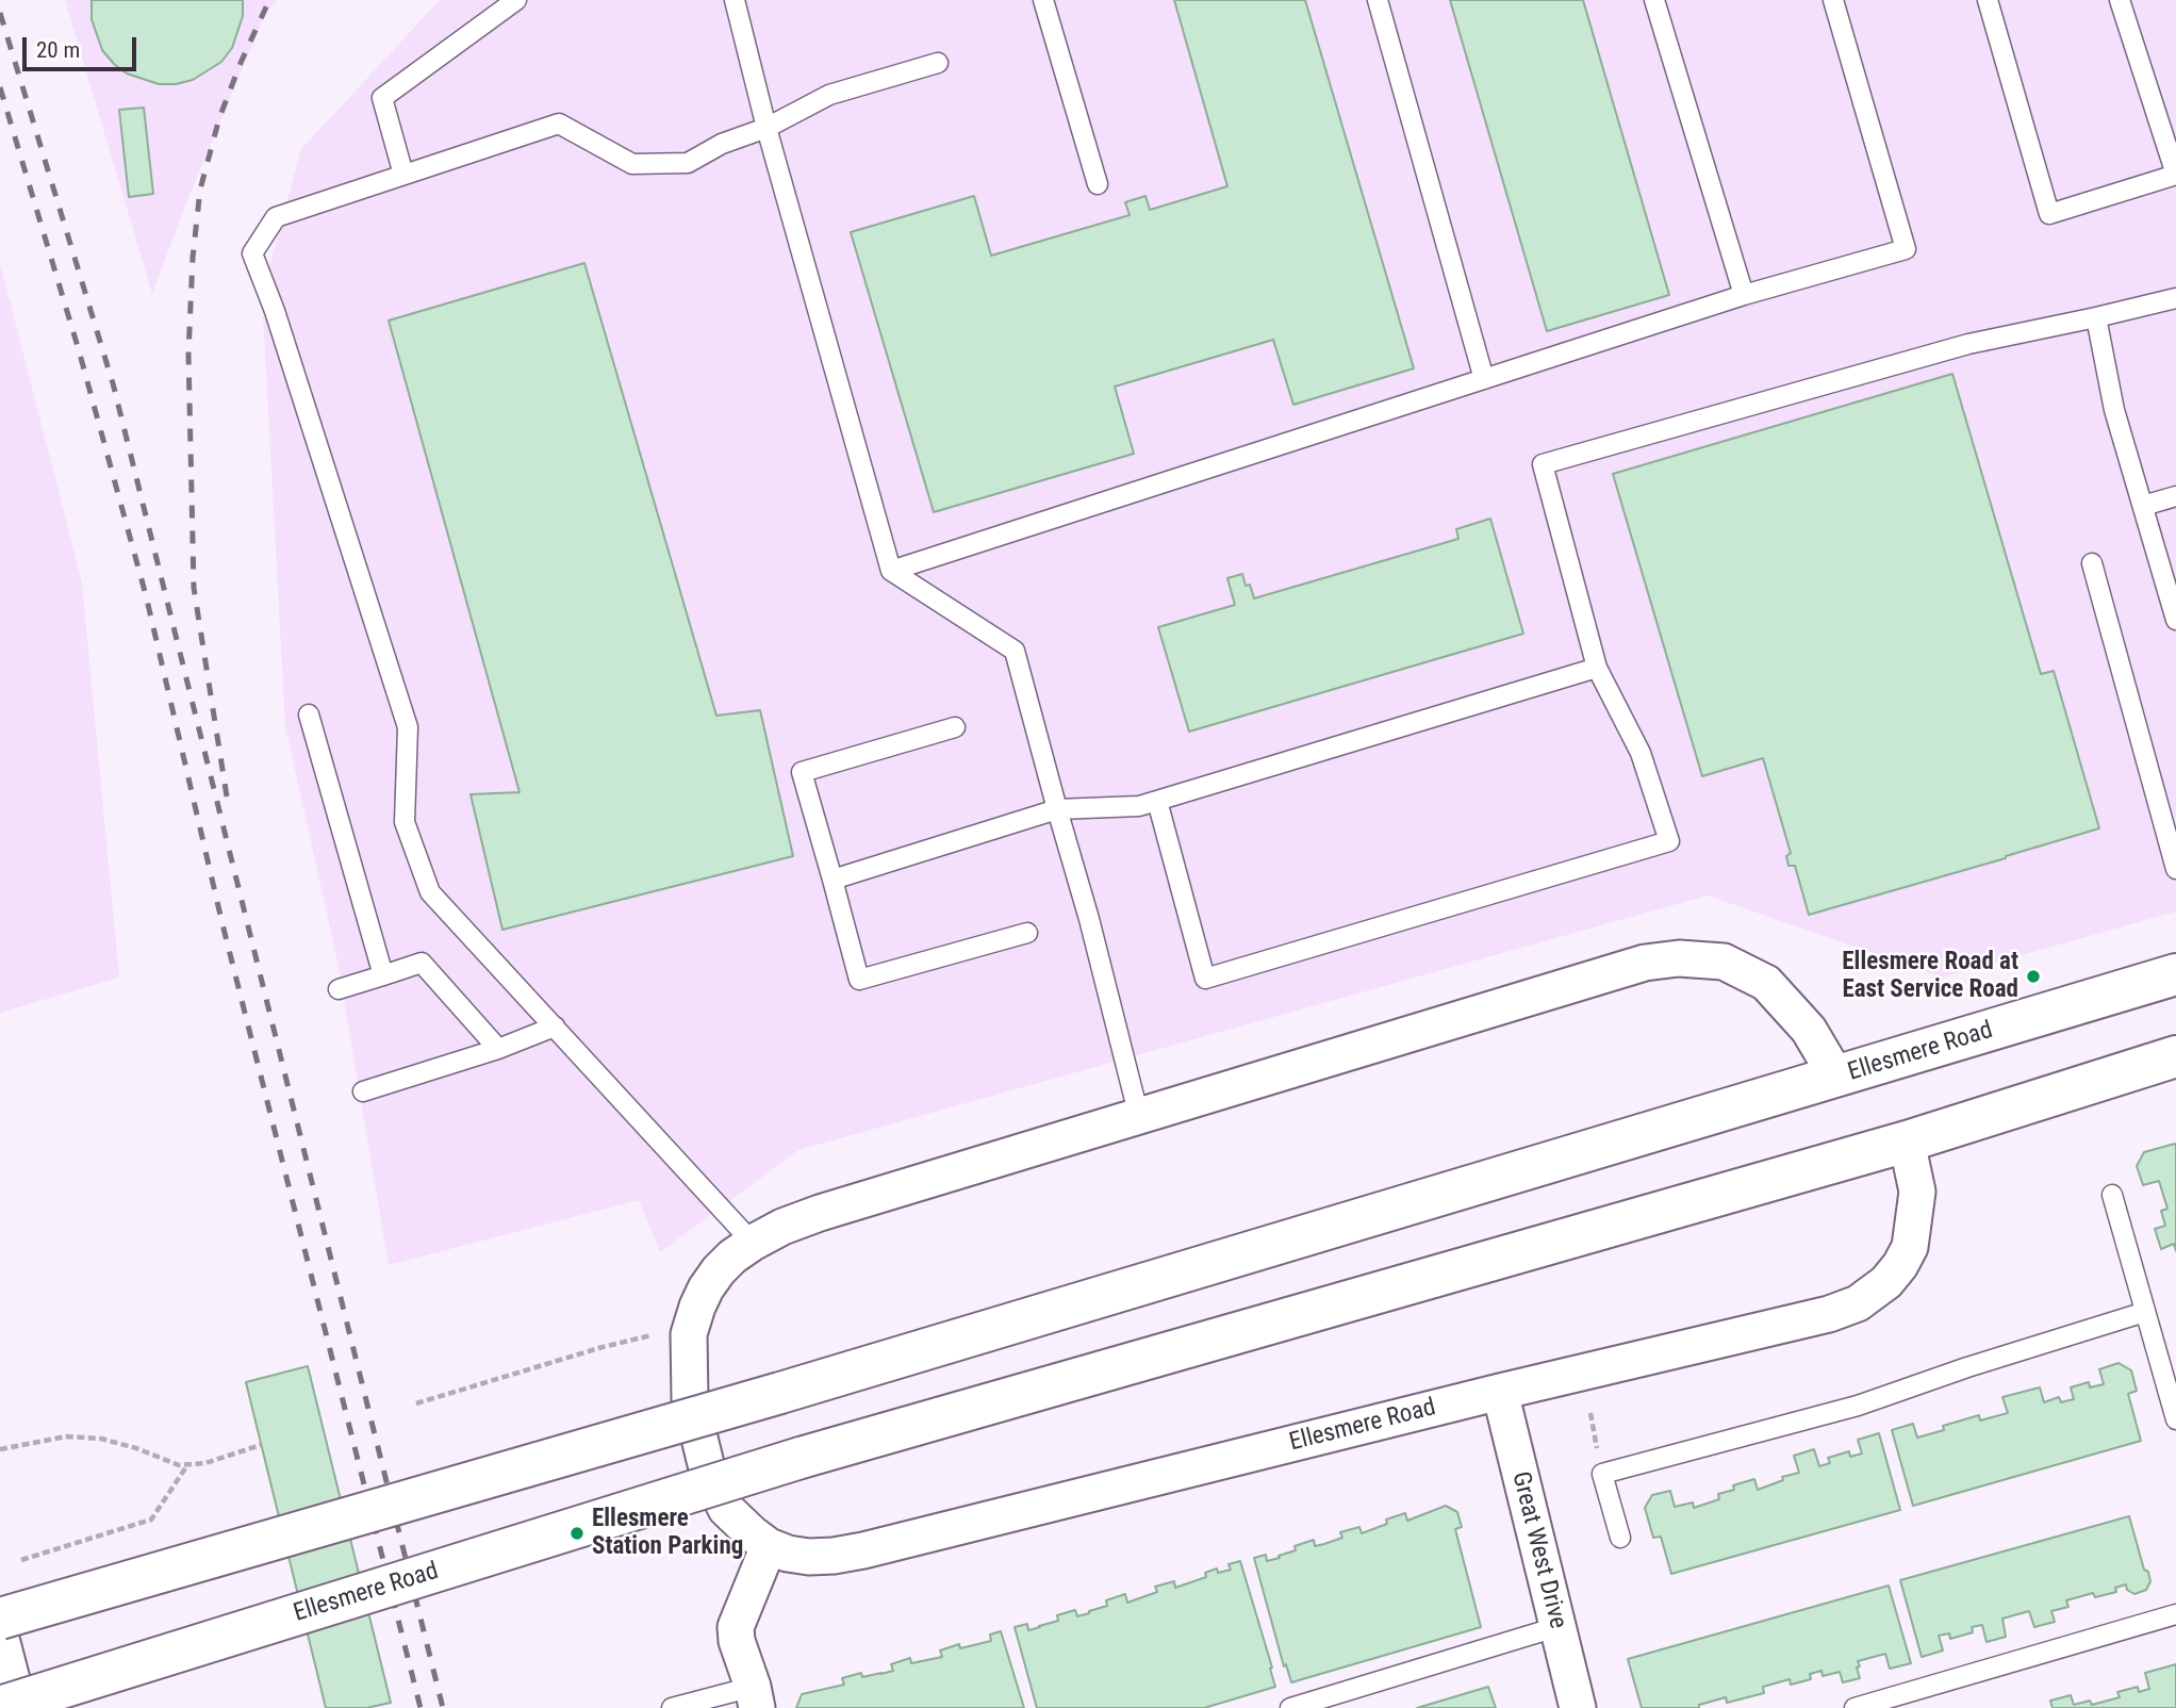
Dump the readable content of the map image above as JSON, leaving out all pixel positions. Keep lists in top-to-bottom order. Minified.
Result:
{"streets":{"main road":["Ellesmere Road"],"street":["Great West Drive"]},"crossings":[["Ellesmere Road","Great West Drive"]],"places":["Ellesmere Road at East Service Road","Ellesmere Station Parking"],"scale_bar":"20 m"}
